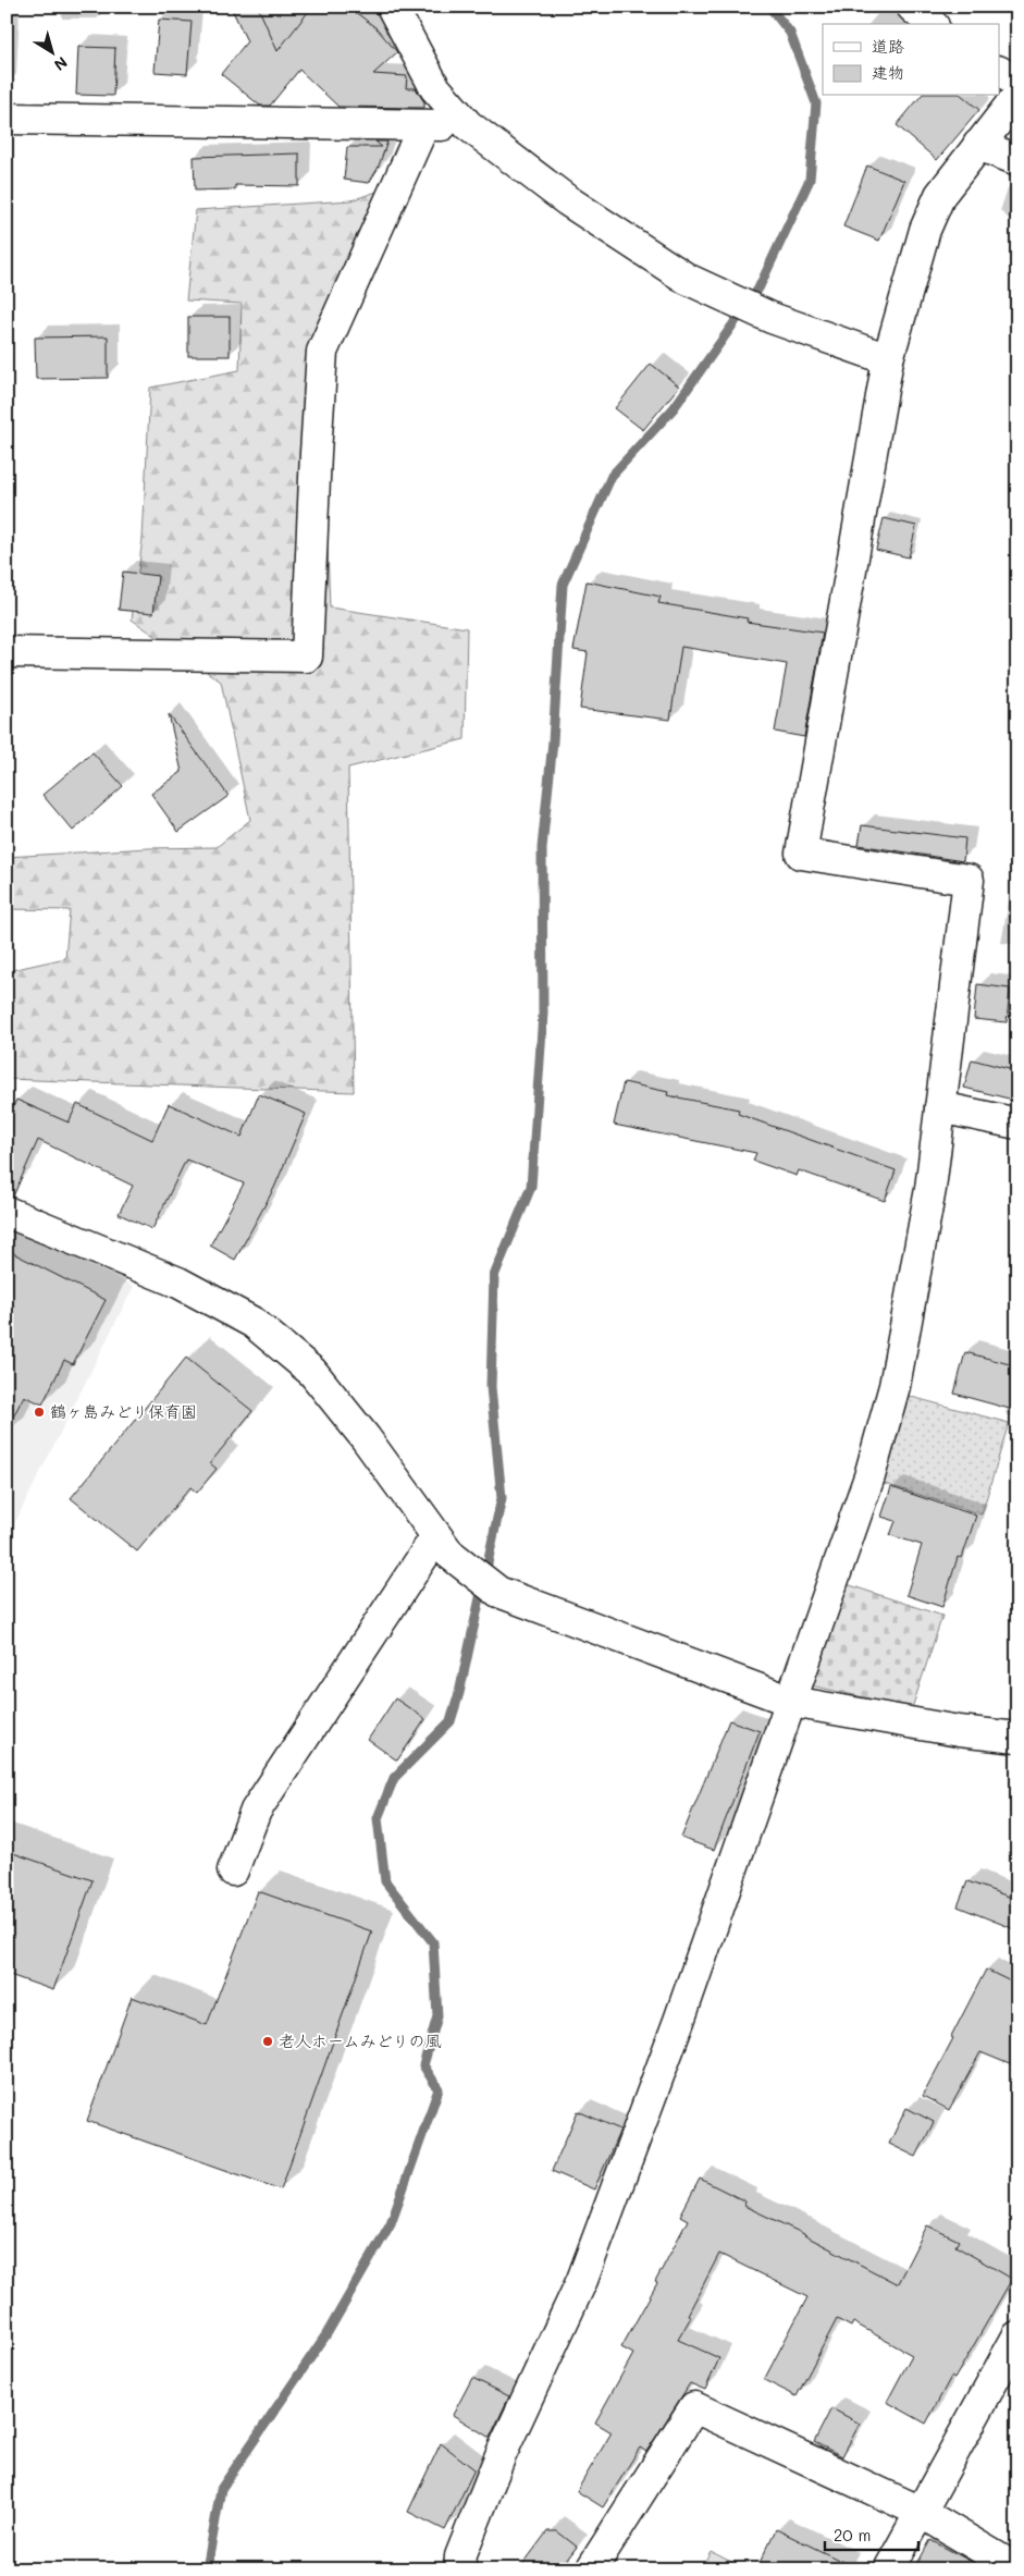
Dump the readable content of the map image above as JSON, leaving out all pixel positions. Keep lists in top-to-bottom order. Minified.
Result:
{"places":["鶴ヶ島みどり保育園","老人ホームみどりの風"],"legend":["道路","建物"],"scale_bar":"20 m","north":"bottom right"}
